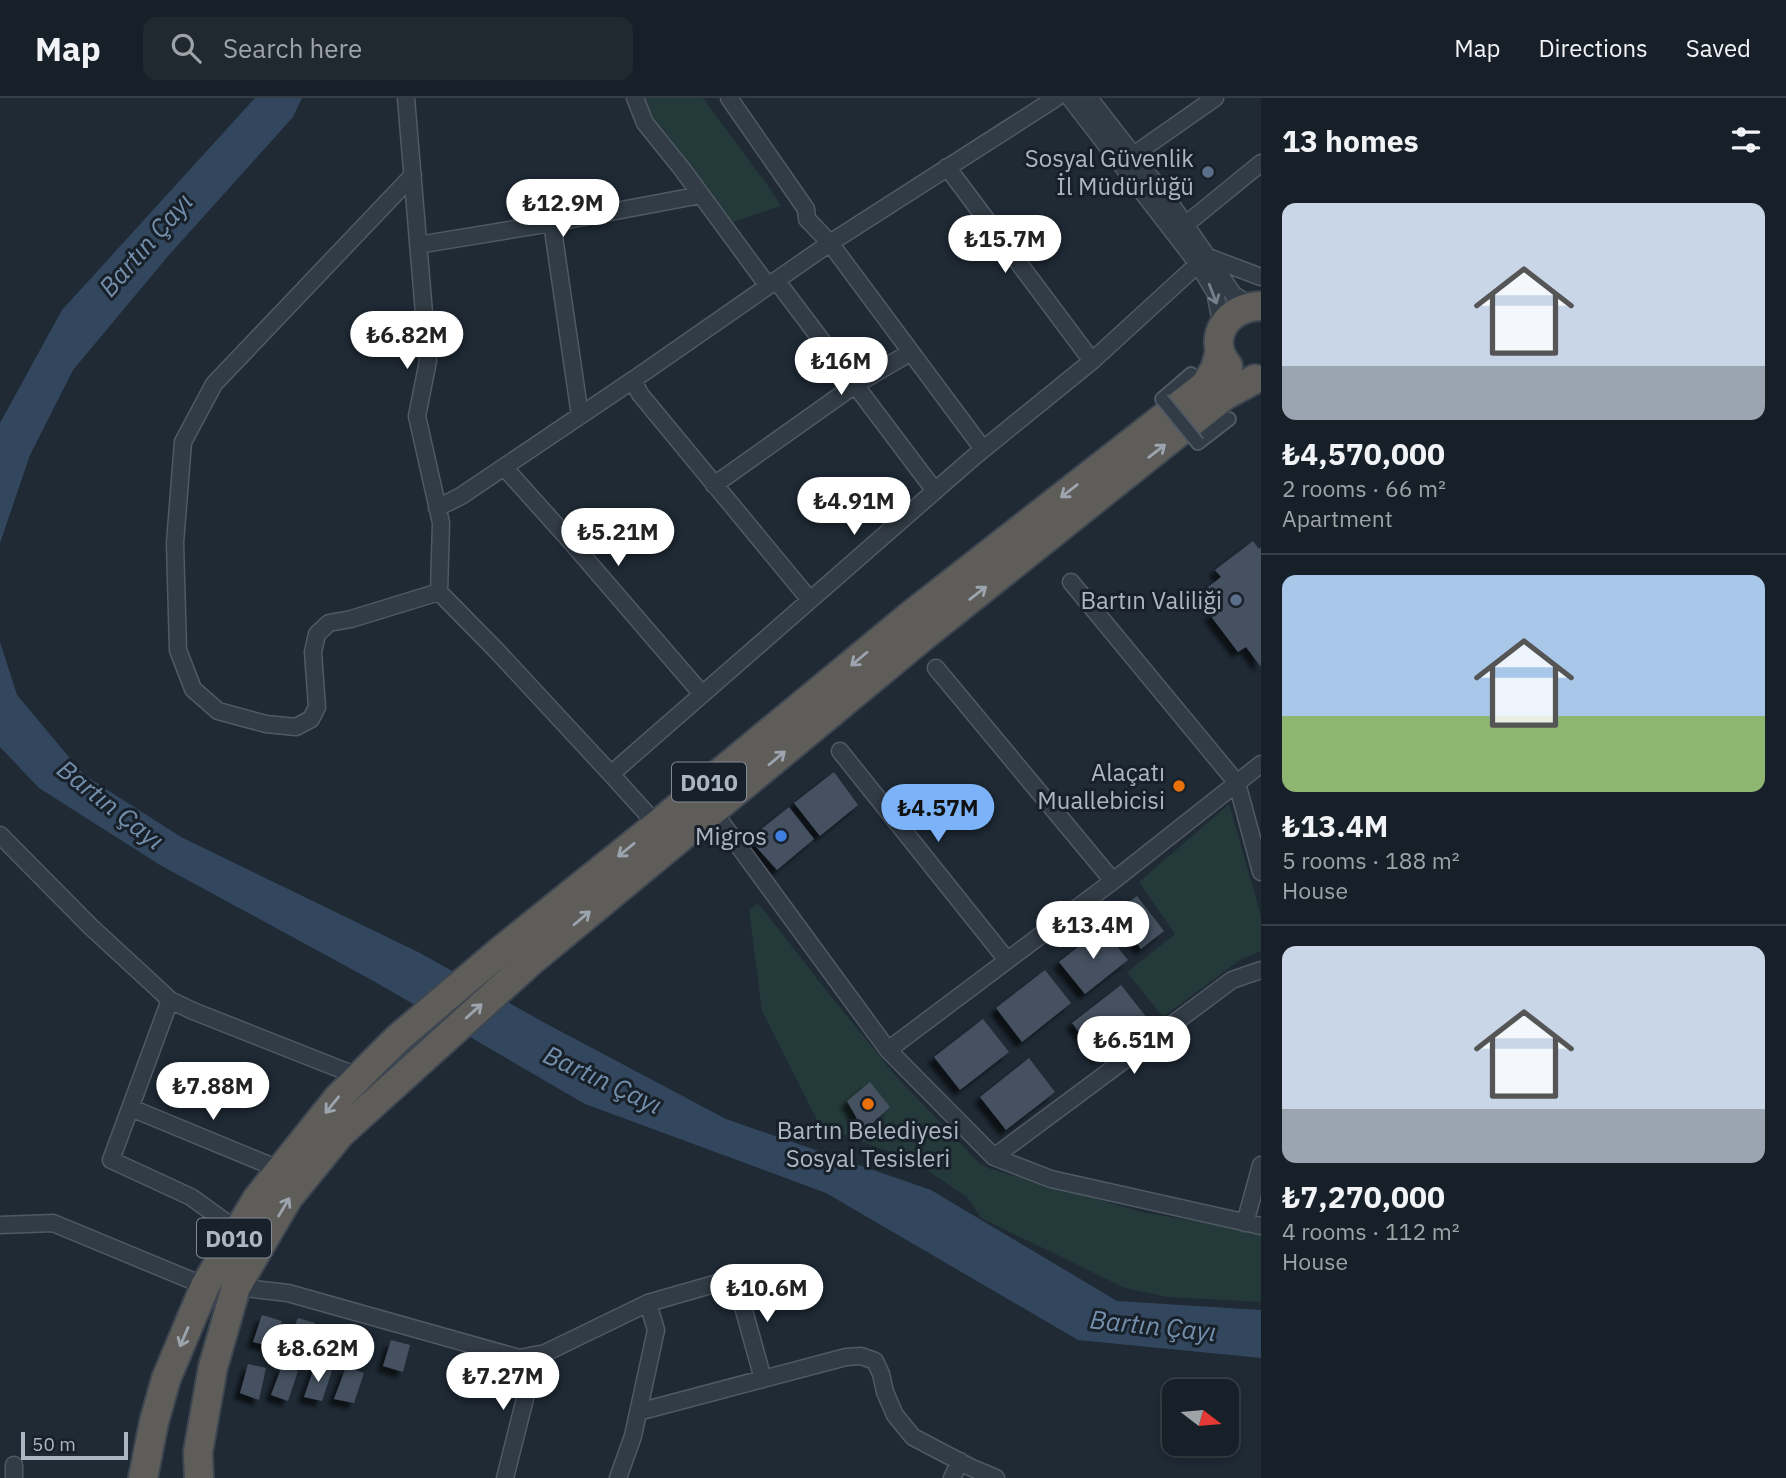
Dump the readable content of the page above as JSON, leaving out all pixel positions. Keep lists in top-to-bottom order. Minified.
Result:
{"streets":{"highway":["D010"]},"water":["Bartın Çayı"],"places":["Sosyal Güvenlik İl Müdürlüğü","Bartın Valiliği","Alaçatı Muallebicisi","Migros","Bartın Belediyesi Sosyal Tesisleri"],"scale_bar":"50 m","north":"right","page":{"header":"Map","search":"Search here","nav":["Map","Directions","Saved"],"heading":"13 homes","price":["₺12.9M","₺15.7M","₺6.82M","₺16M","₺4.91M","₺5.21M","₺4.57M","₺13.4M","₺6.51M","₺7.88M","₺10.6M","₺8.62M","₺7.27M"],"list":[{"name":"₺4,570,000","note":"2 rooms · 66 m² · Apartment"},{"name":"₺13.4M","note":"5 rooms · 188 m² · House"},{"name":"₺7,270,000","note":"4 rooms · 112 m² · House"}],"scale":"50 m"}}
